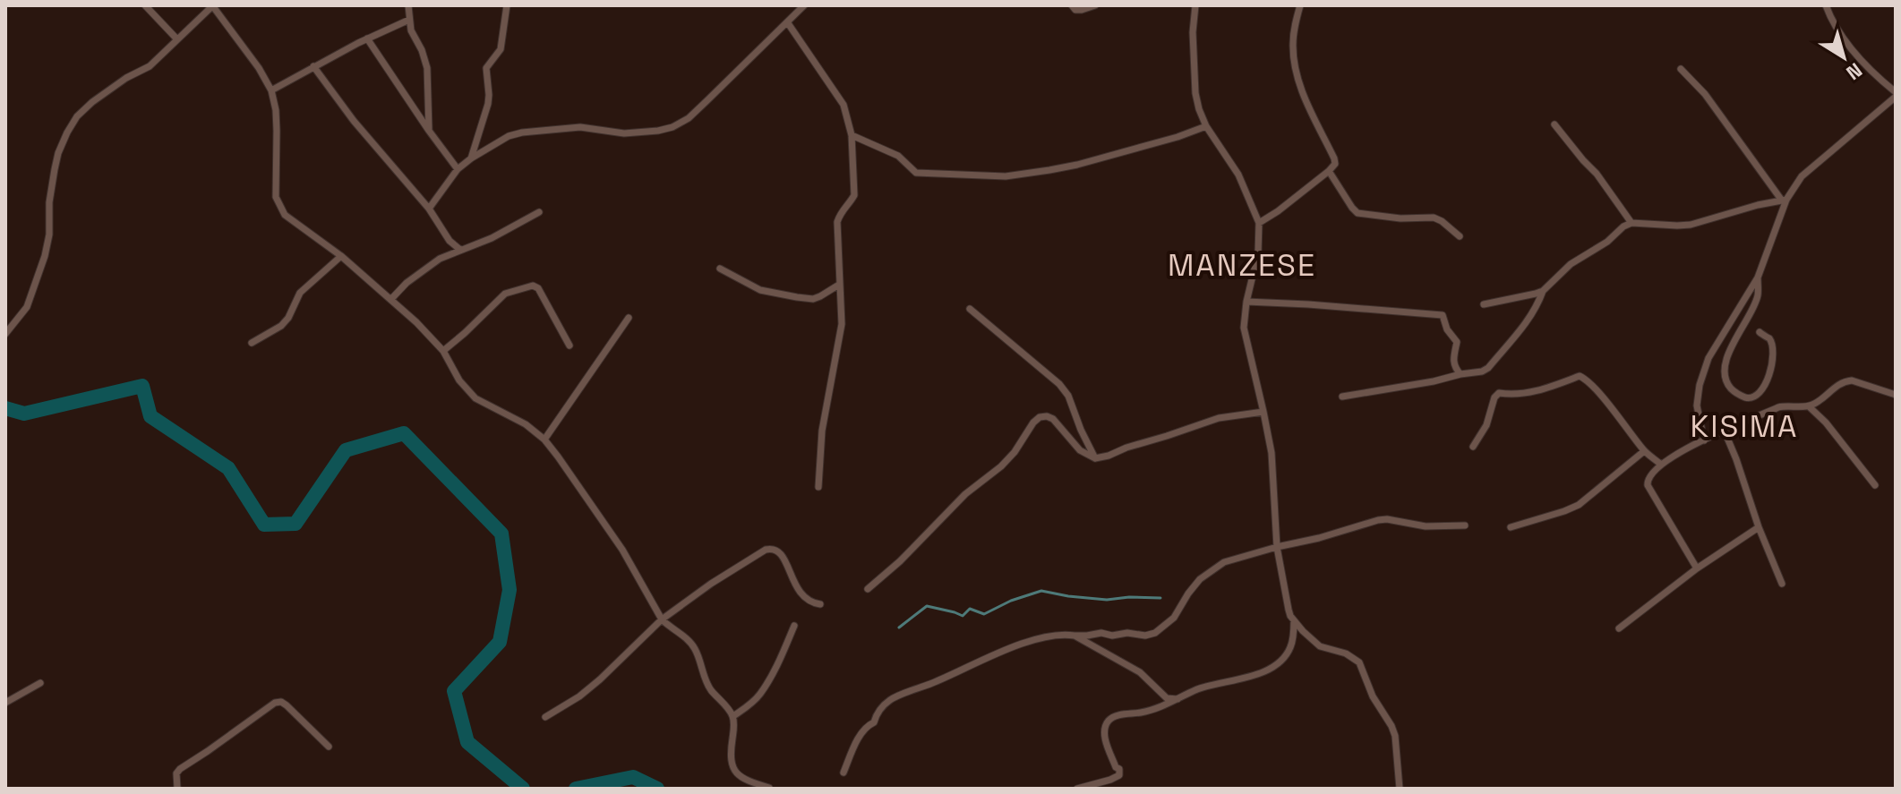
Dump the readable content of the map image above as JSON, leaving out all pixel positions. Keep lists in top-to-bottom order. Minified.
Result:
{"districts":["MANZESE","KISIMA"],"north":"bottom right"}
